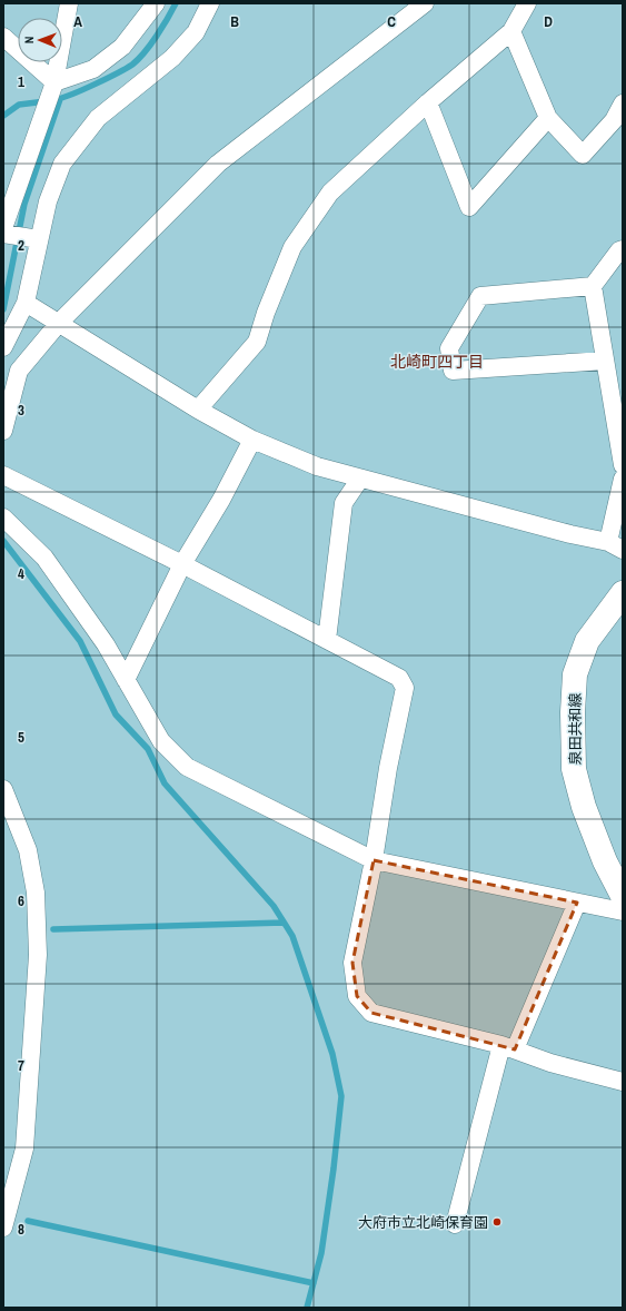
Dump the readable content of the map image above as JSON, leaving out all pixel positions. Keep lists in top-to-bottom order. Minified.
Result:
{"streets":{"main road":["泉田共和線"]},"districts":["北崎町四丁目"],"places":["大府市立北崎保育園"],"north":"left","grid":{"columns":["A","B","C","D"],"rows":["1","2","3","4","5","6","7","8"]}}
